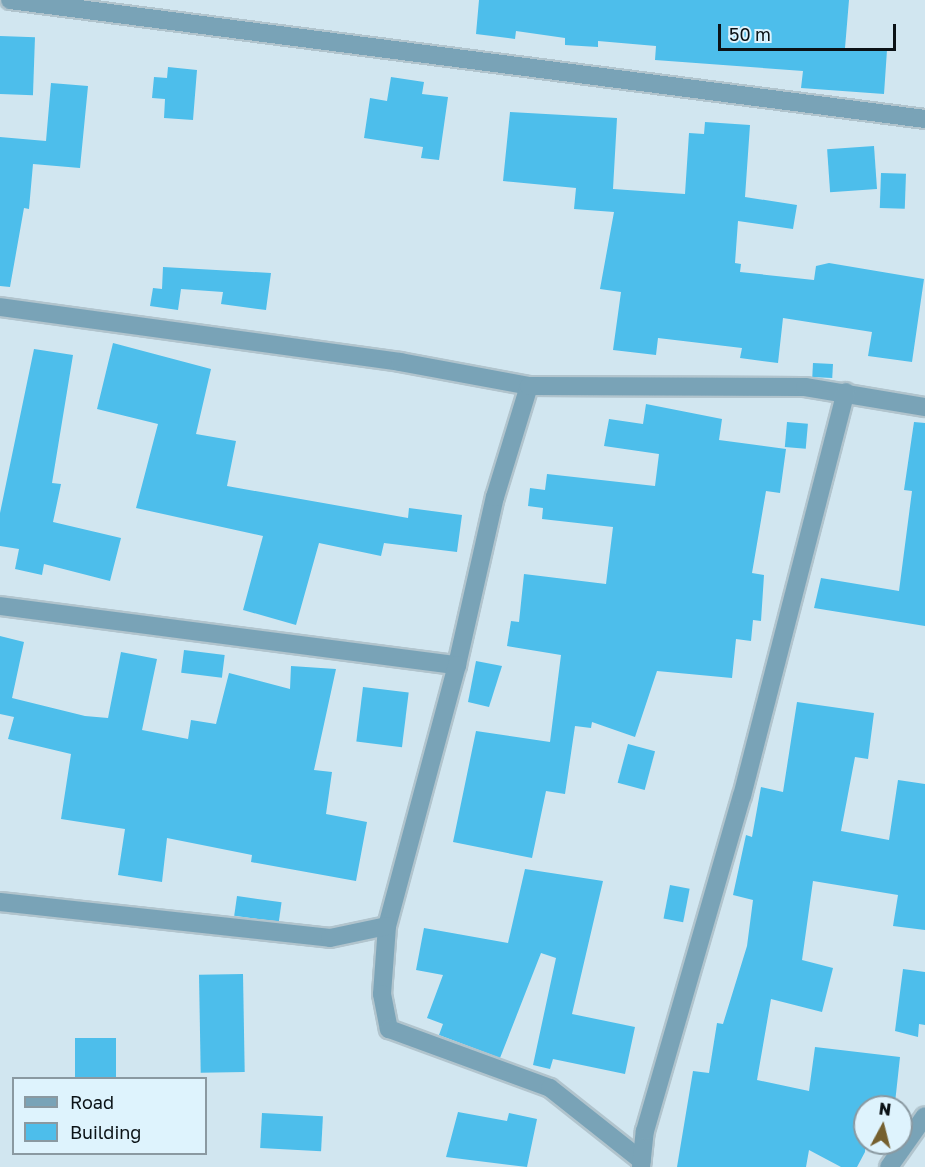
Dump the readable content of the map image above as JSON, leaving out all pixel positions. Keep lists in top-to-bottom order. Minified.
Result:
{"legend":["Road","Building"],"scale_bar":"50 m","north":"top"}
